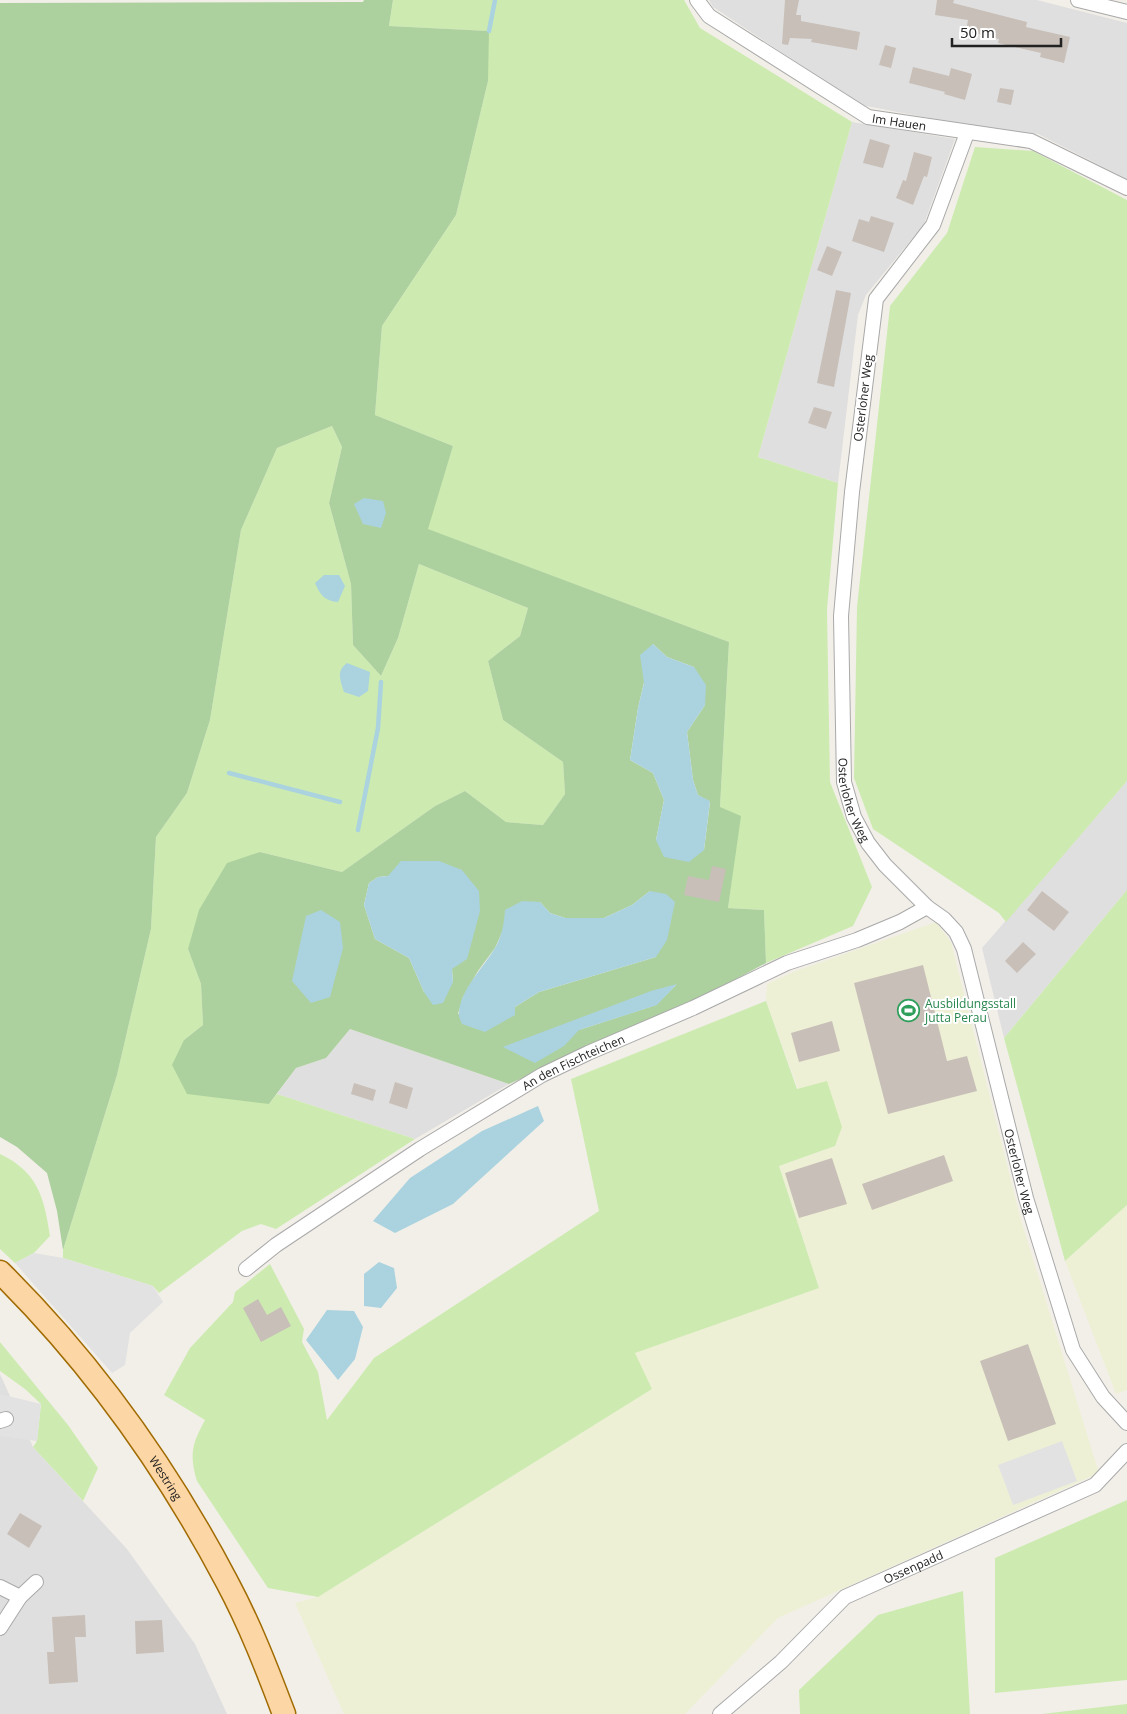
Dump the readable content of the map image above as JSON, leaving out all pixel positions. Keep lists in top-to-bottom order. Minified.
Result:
{"streets":{"main road":["Westring"],"street":["Im Hauen","Osterloher Weg","An den Fischteichen","Ossenpadd"]},"crossings":[["Im Hauen","Osterloher Weg"],["Osterloher Weg","An den Fischteichen"]],"places":{"sports":["Ausbildungsstall Jutta Perau"]},"scale_bar":"50 m"}
